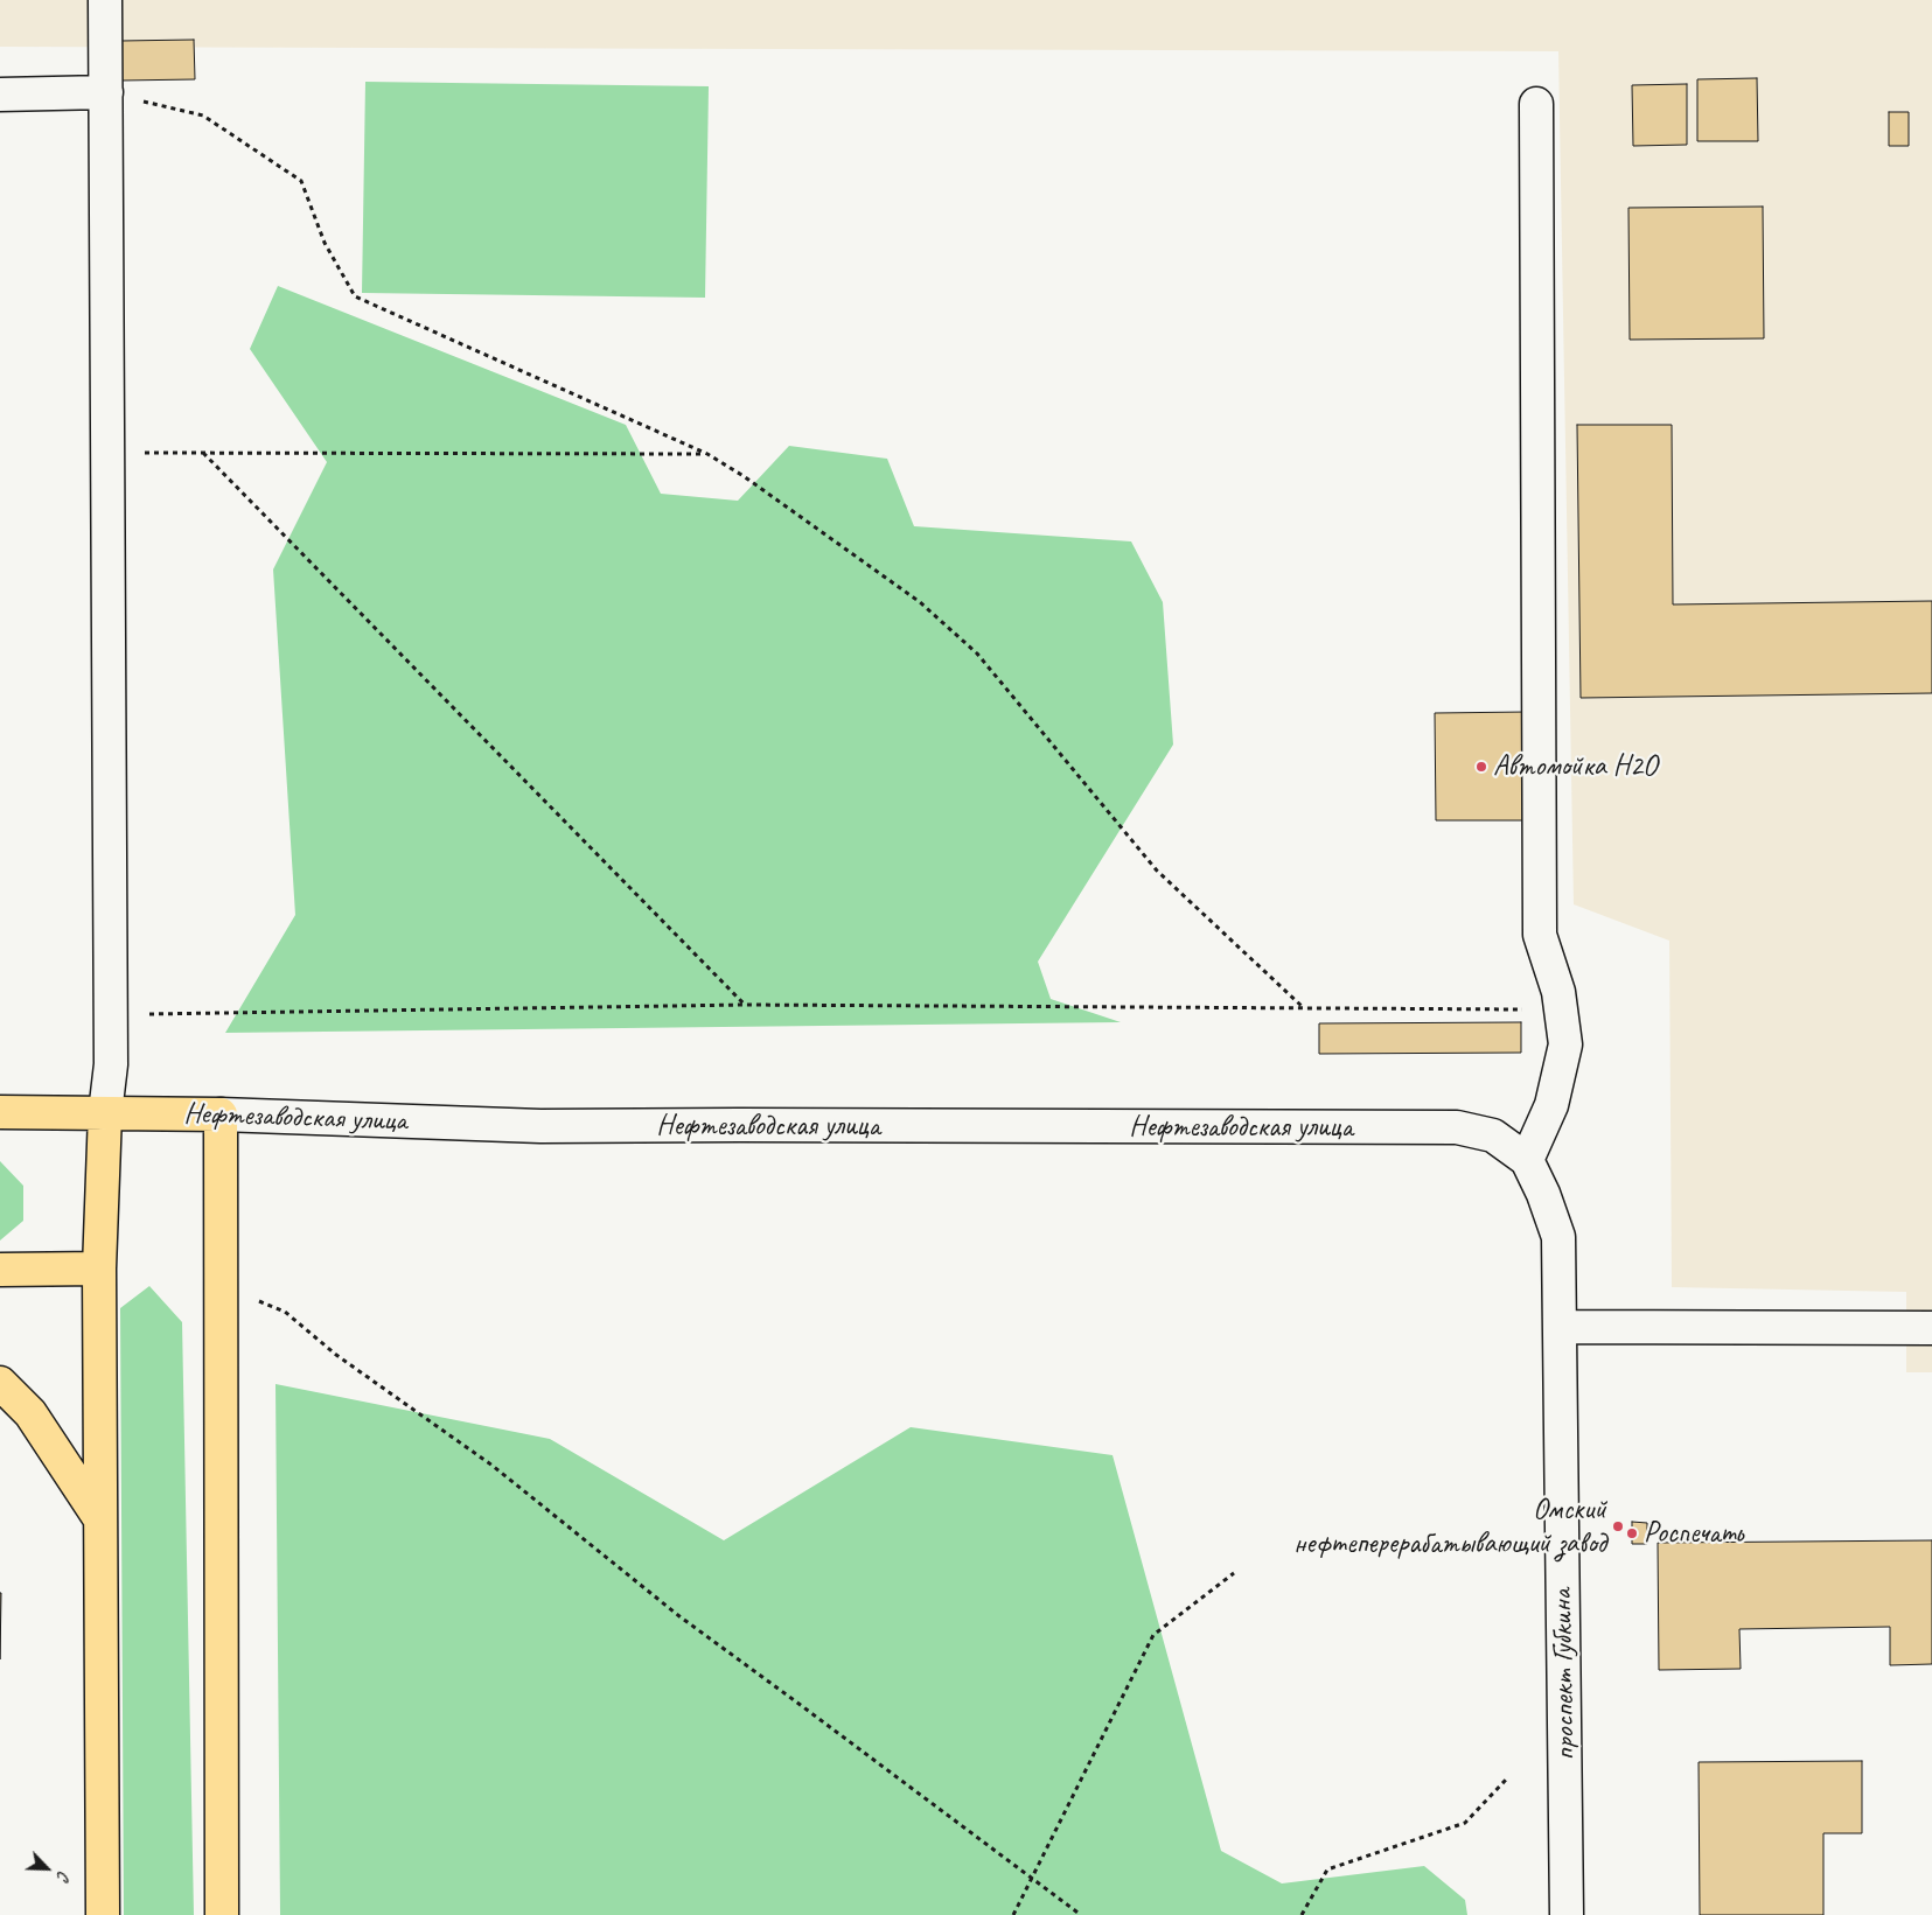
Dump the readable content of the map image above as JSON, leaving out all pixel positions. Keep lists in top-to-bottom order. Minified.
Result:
{"streets":{"main road":["Нефтезаводская улица"],"street":["проспект Губкина"]},"crossings":[["Нефтезаводская улица","проспект Губкина"]],"places":["Автомойка H2O","Омский нефтеперерабатывающий завод","Роспечать"],"north":"bottom right"}
